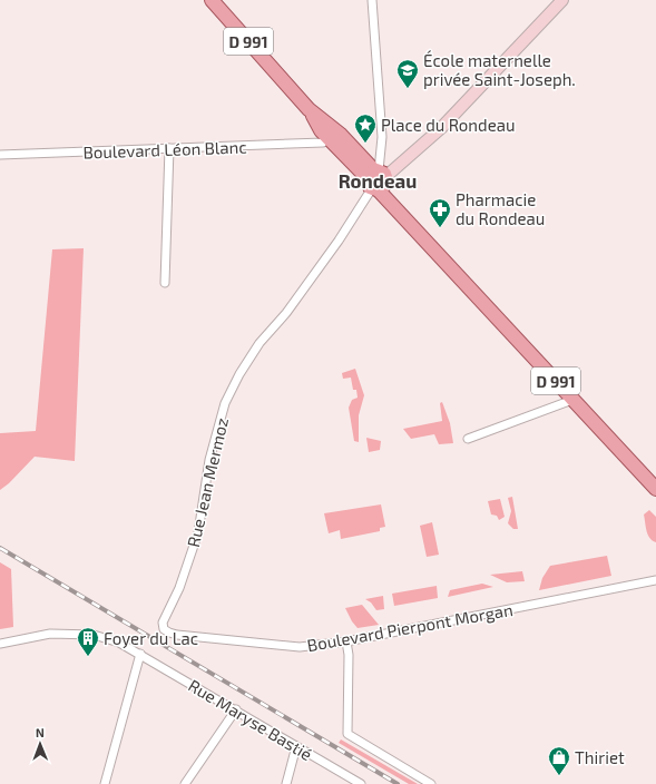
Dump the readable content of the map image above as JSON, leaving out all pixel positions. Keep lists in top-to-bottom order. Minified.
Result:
{"streets":{"main road":["D 991"],"street":["Boulevard Léon Blanc","Rue Jean Mermoz","Boulevard Pierpont Morgan","Rue Maryse Bastié"]},"crossings":[["D 991","Boulevard Léon Blanc"],["D 991","Rue Jean Mermoz"],["Rue Jean Mermoz","Boulevard Pierpont Morgan"]],"districts":["Rondeau"],"places":{"school or university":["École maternelle privée Saint-Joseph."],"place":["Place du Rondeau"],"pharmacy":["Pharmacie du Rondeau"],"building":["Foyer du Lac"],"shop":["Thiriet"]},"north":"top"}
